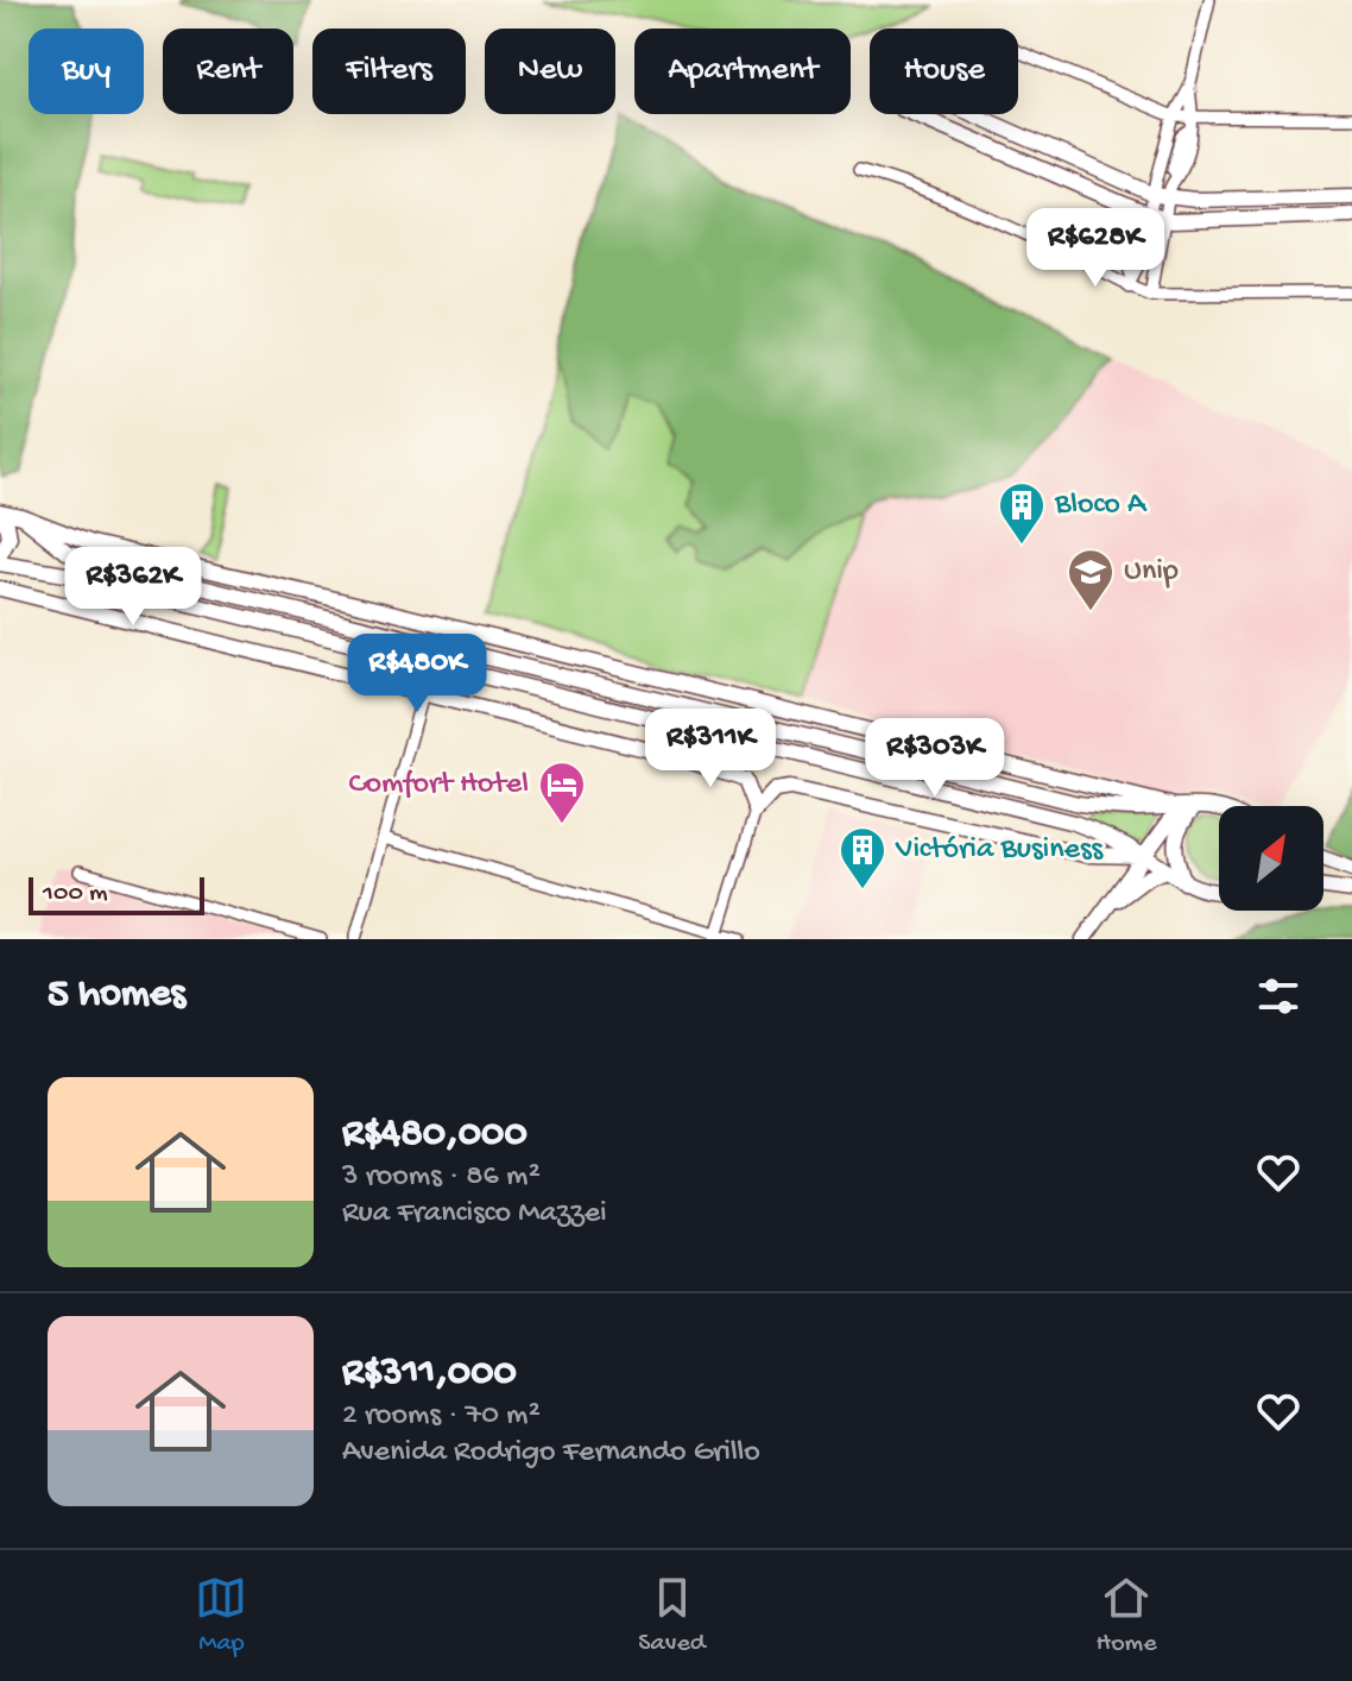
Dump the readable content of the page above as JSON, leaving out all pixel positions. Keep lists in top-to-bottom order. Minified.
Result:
{"places":{"building":["Bloco A","Victória Business"],"school or university":["Unip"],"hotel":["Comfort Hotel"]},"scale_bar":"100 m","north":"top right","page":{"chip":["Buy","Rent","Filters","New","Apartment","House"],"price":["R$628K","R$362K","R$480K","R$311K","R$303K"],"scale":"100 m","heading":"5 homes","list":[{"name":"R$480,000","note":"3 rooms · 86 m² · Rua Francisco Mazzei"},{"name":"R$311,000","note":"2 rooms · 70 m² · Avenida Rodrigo Fernando Grillo"}],"tabs":["Map","Saved","Home"]}}
